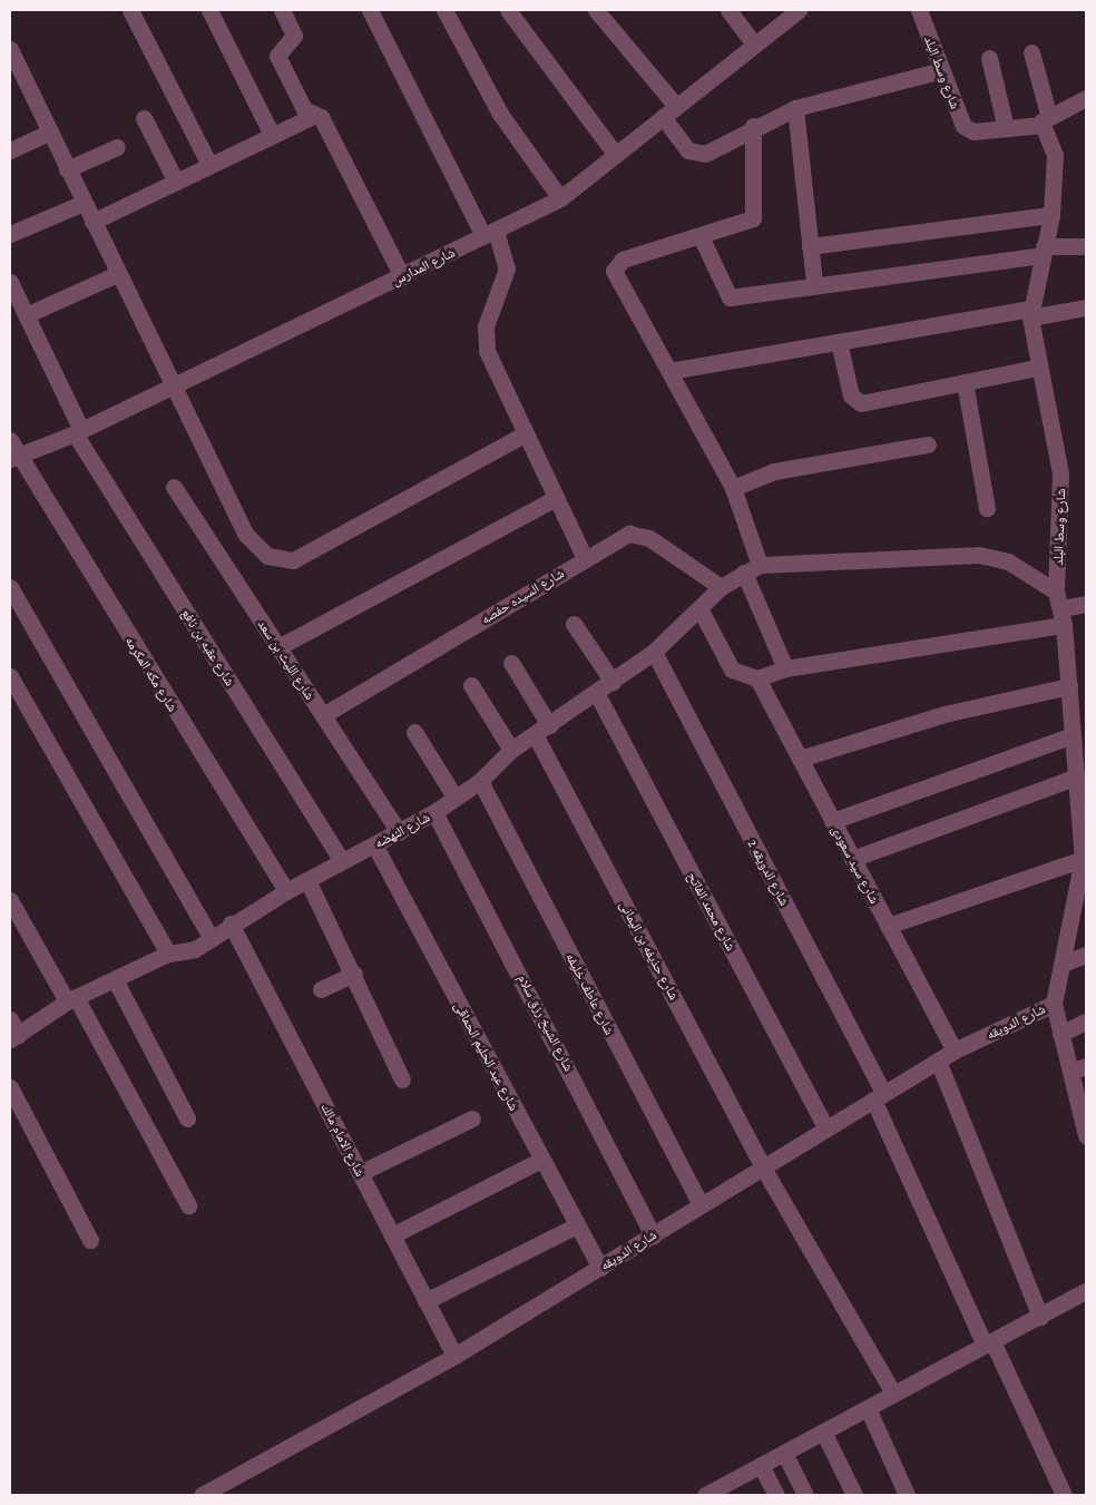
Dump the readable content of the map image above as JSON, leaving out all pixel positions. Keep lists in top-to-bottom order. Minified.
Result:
{"streets":{"street":["شارع وسط البلد","شارع المدارس","شارع السيده حفصه","شارع عقبه بن نافع","شارع الليث بن سعد","شارع مكه المكرمه","شارع النهضه","شارع سيد سعودى","شارع الدويقه 2","شارع محمد الفاتح","شارع حذيفه بن اليمانى","شارع عاطف خليفه","شارع الدويقه","شارع الشيخ رزق سلام","شارع عبد الحليم الحماقى","شارع الامام مالك"]},"crossings":[["شارع وسط البلد","شارع الدويقه"],["شارع المدارس","شارع عقبه بن نافع"],["شارع المدارس","شارع مكه المكرمه"],["شارع السيده حفصه","شارع الليث بن سعد"],["شارع السيده حفصه","شارع النهضه"],["شارع عقبه بن نافع","شارع النهضه"],["شارع الليث بن سعد","شارع النهضه"],["شارع مكه المكرمه","شارع النهضه"],["شارع النهضه","شارع الدويقه 2"],["شارع النهضه","شارع محمد الفاتح"],["شارع النهضه","شارع حذيفه بن اليمانى"],["شارع النهضه","شارع عاطف خليفه"],["شارع النهضه","شارع الشيخ رزق سلام"],["شارع النهضه","شارع عبد الحليم الحماقى"],["شارع النهضه","شارع الامام مالك"],["شارع سيد سعودى","شارع الدويقه"],["شارع الدويقه 2","شارع الدويقه"],["شارع محمد الفاتح","شارع الدويقه"],["شارع حذيفه بن اليمانى","شارع الدويقه"],["شارع عاطف خليفه","شارع الدويقه"],["شارع الدويقه","شارع الشيخ رزق سلام"],["شارع الدويقه","شارع عبد الحليم الحماقى"],["شارع الدويقه","شارع الامام مالك"]]}
